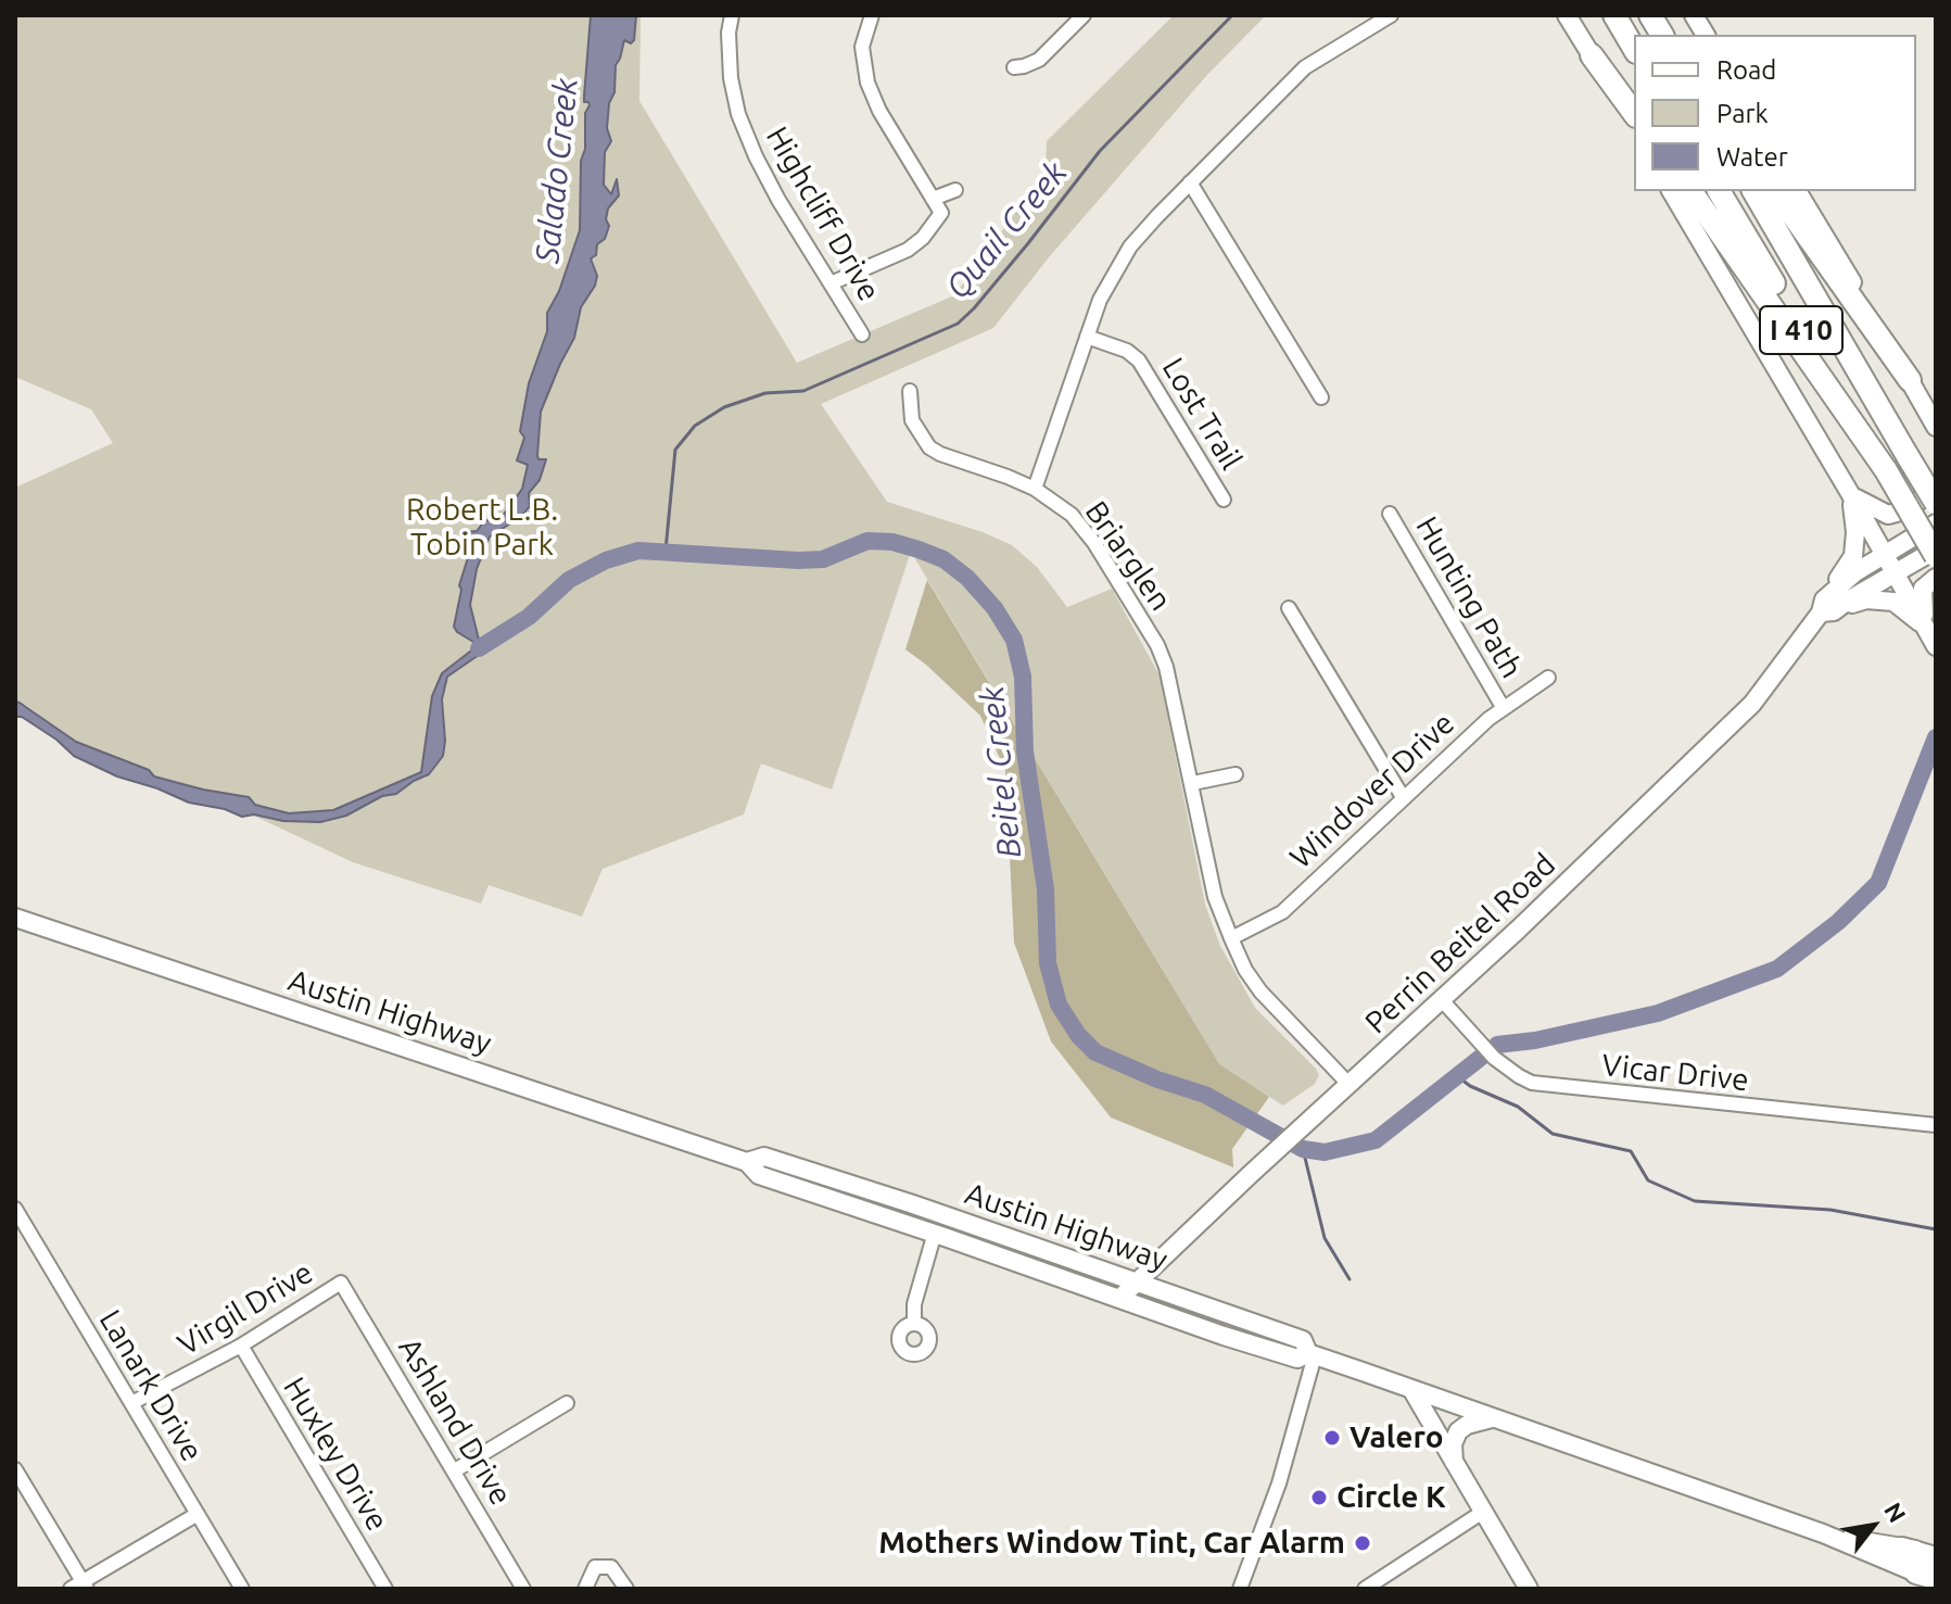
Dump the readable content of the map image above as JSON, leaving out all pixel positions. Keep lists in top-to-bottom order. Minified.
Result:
{"streets":{"highway":["I 410"],"main road":["Perrin Beitel Road","Austin Highway"],"street":["Highcliff Drive","Lost Trail","Briarglen","Hunting Path","Windover Drive","Vicar Drive","Virgil Drive","Lanark Drive","Ashland Drive","Huxley Drive"]},"crossings":[["I 410","Perrin Beitel Road"],["Briarglen","Windover Drive"],["Briarglen","Perrin Beitel Road"],["Hunting Path","Windover Drive"],["Perrin Beitel Road","Austin Highway"],["Perrin Beitel Road","Vicar Drive"],["Virgil Drive","Lanark Drive"],["Virgil Drive","Ashland Drive"],["Virgil Drive","Huxley Drive"]],"water":["Salado Creek","Quail Creek","Beitel Creek"],"parks":["Robert L.B. Tobin Park"],"places":["Valero","Circle K","Mothers Window Tint, Car Alarm"],"legend":["Road","Park","Water"],"north":"top right"}
